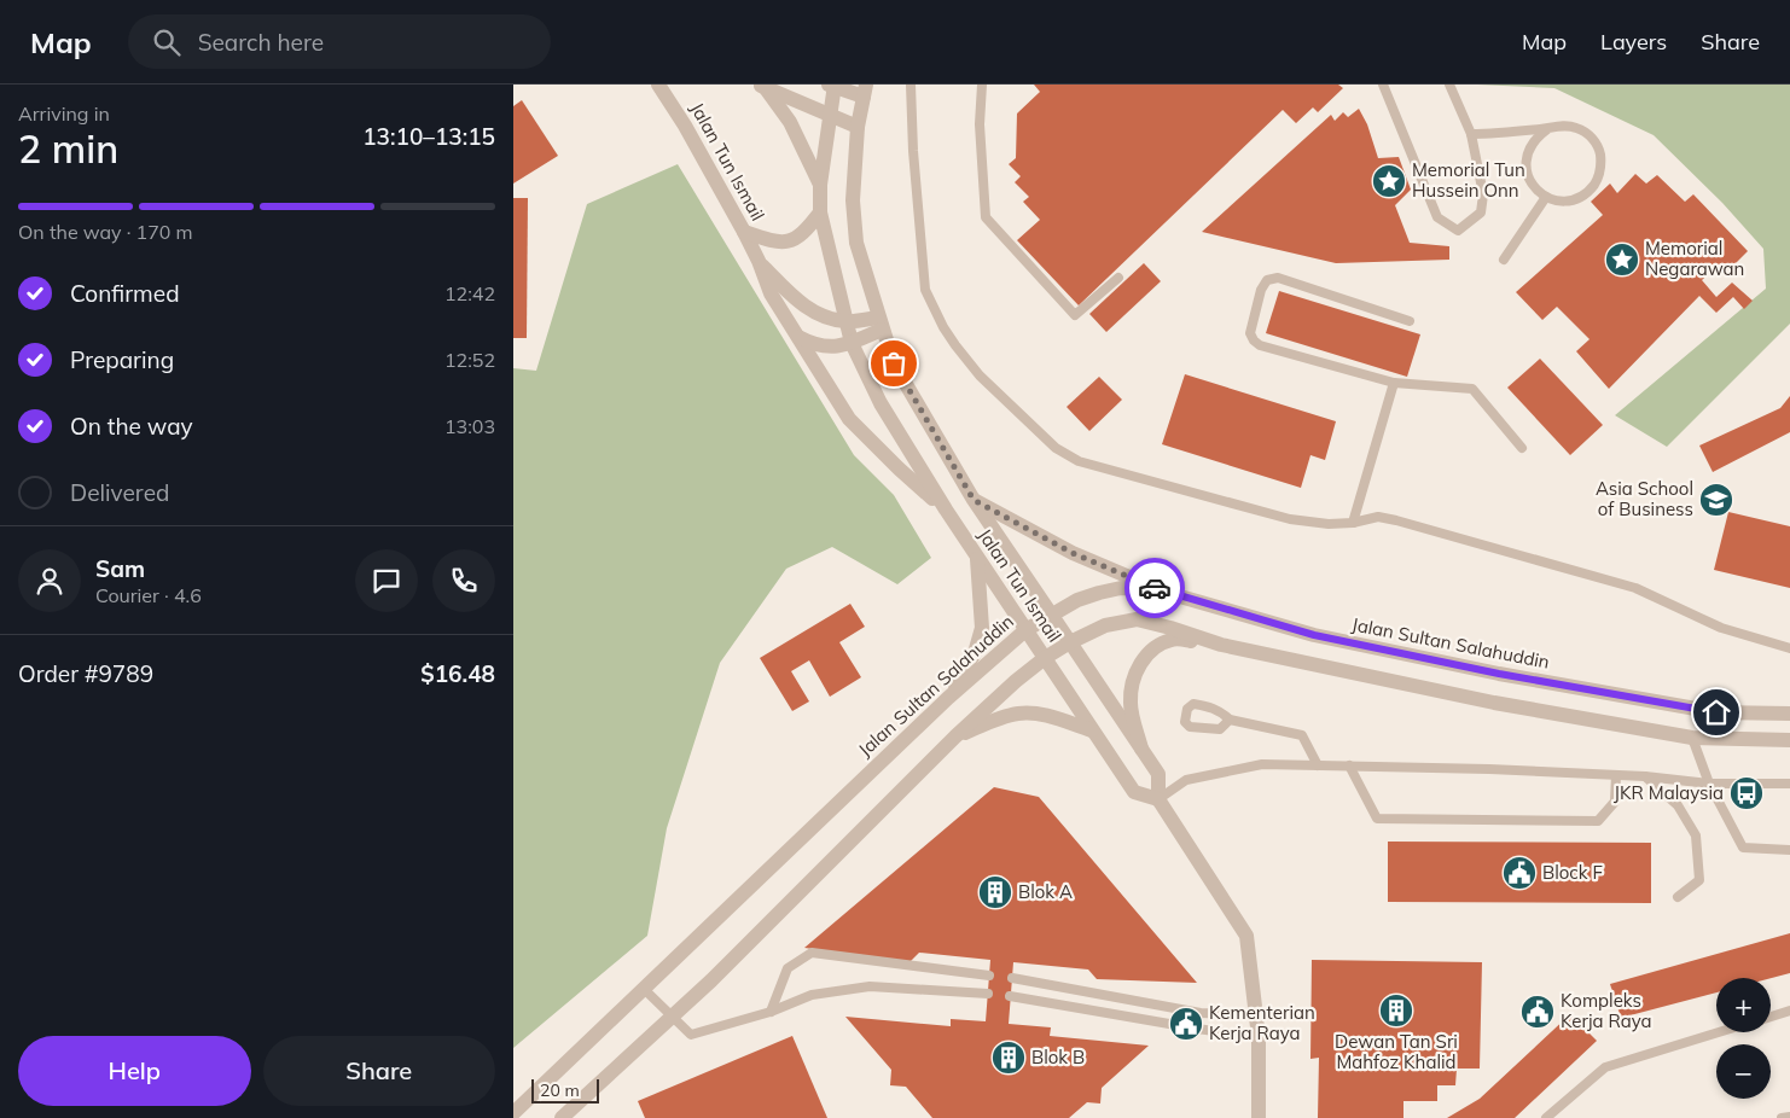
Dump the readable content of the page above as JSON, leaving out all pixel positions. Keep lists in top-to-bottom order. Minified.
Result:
{"streets":{"street":["Jalan Tun Ismail","Jalan Sultan Salahuddin"]},"crossings":[["Jalan Tun Ismail","Jalan Sultan Salahuddin"]],"places":{"place":["Memorial Tun Hussein Onn","Memorial Negarawan"],"school or university":["Asia School of Business"],"bus stop":["JKR Malaysia"],"public building":["Block F","Kompleks Kerja Raya","Kementerian Kerja Raya"],"building":["Blok A","Dewan Tan Sri Mahfoz Khalid","Blok B"]},"scale_bar":"20 m","page":{"header":"Map","search":"Search here","nav":["Map","Layers","Share"],"heading":["2 min","Arriving in","13:10–13:15"],"panel":["Sam","Courier · 4.6","Order #9789","$16.48"],"bar":"On the way · 170 m","list":[["Confirmed","12:42"],["Preparing","12:52"],["On the way","13:03"],"Delivered"],"map_buttons":["+","−"],"buttons":["Help","Share"],"scale":"20 m"}}
